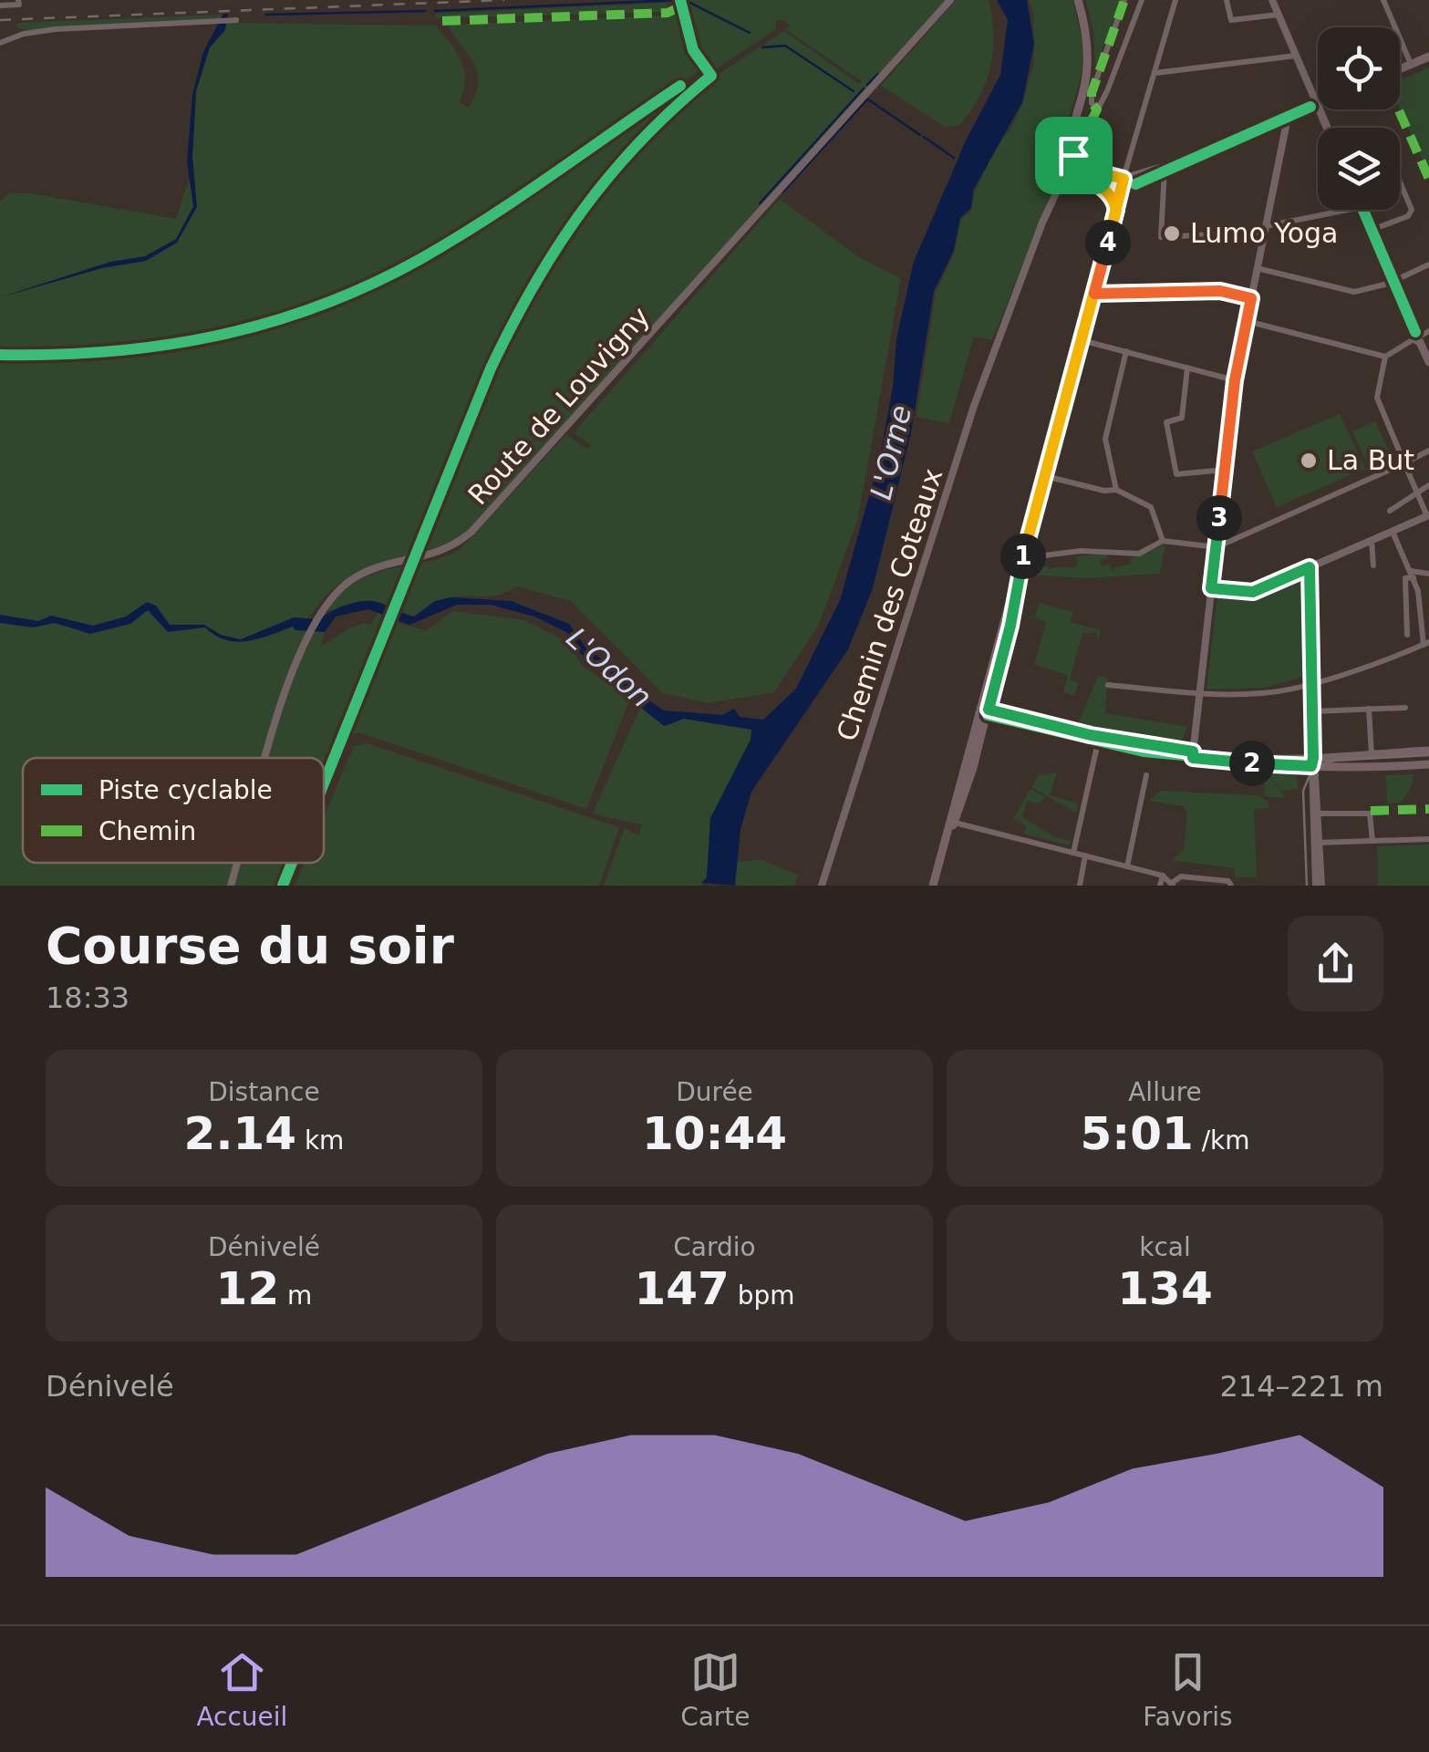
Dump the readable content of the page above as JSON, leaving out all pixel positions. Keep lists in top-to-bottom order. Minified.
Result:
{"streets":{"street":["Route de Louvigny","Chemin des Coteaux"]},"water":["L'Orne","L'Odon"],"places":["Lumo Yoga","La But"],"legend":["Piste cyclable","Chemin"],"page":{"pins":["4","3","1","2"],"heading":["Course du soir","18:33"],"stats":[["Distance","2.14 km"],["Durée","10:44"],["Allure","5:01 /km"],["Dénivelé","12 m"],["Cardio","147 bpm"],["kcal","134"]],"chart":["Dénivelé","214–221 m"],"tabs":["Accueil","Carte","Favoris"]}}
